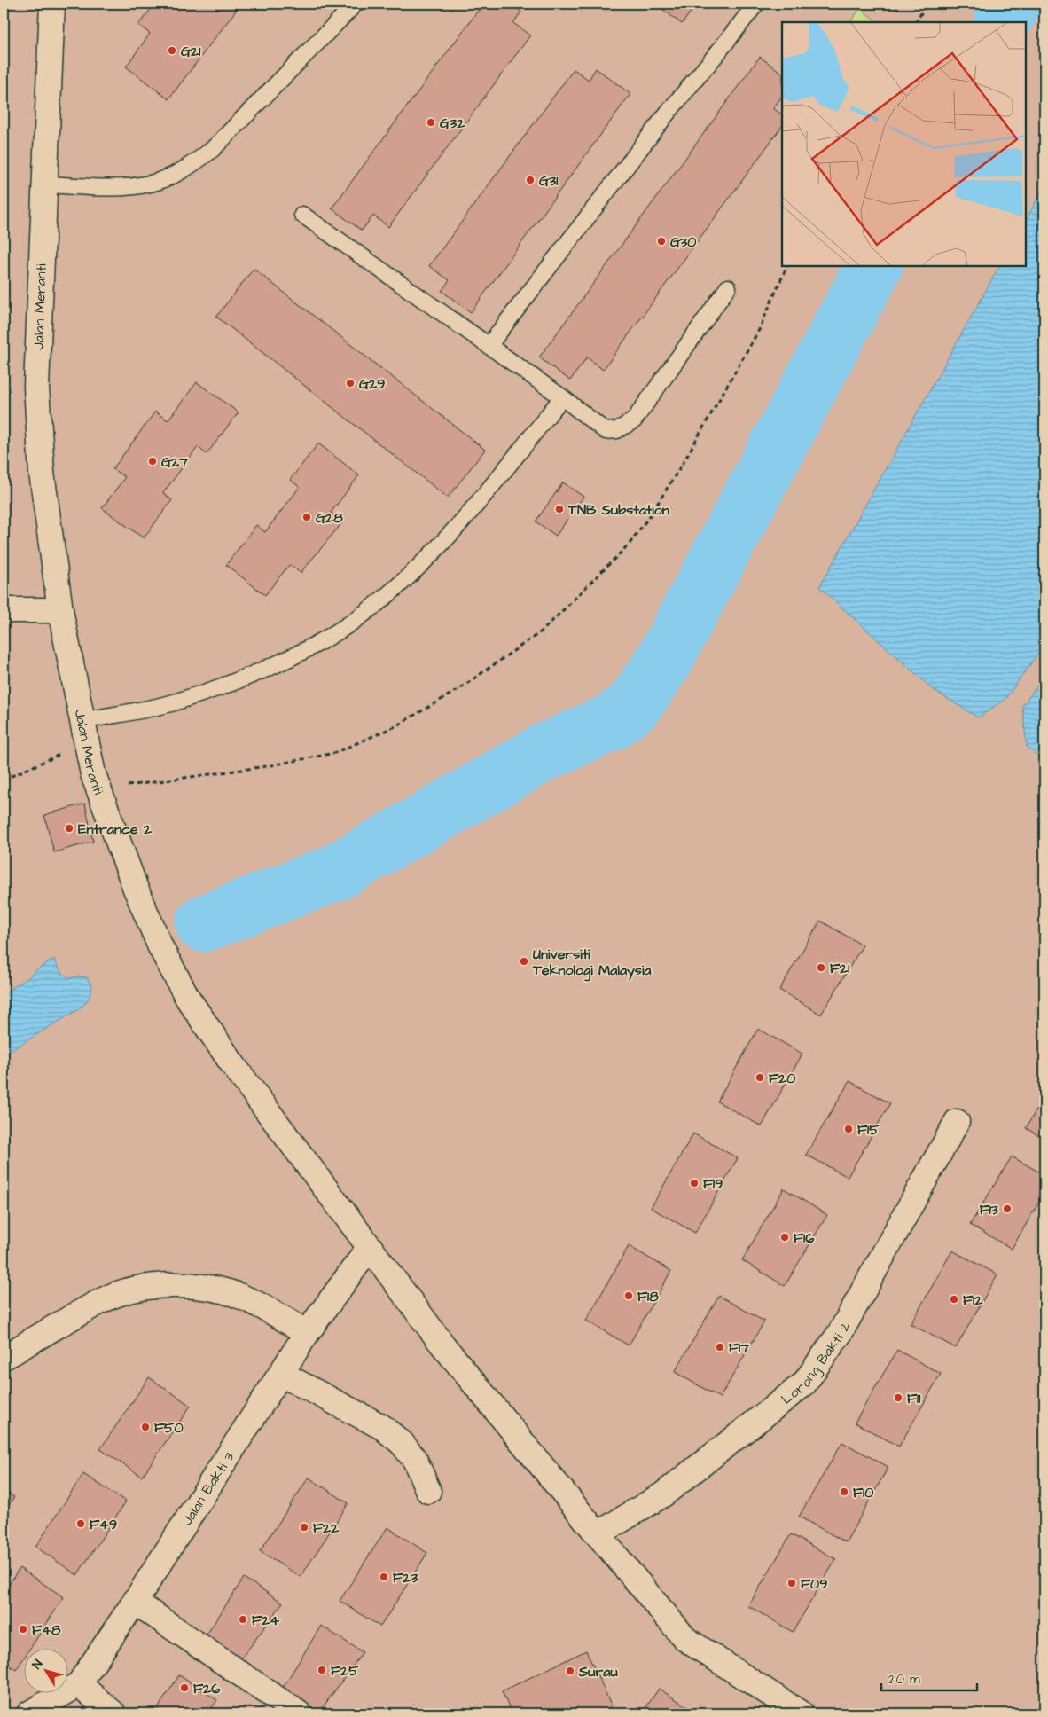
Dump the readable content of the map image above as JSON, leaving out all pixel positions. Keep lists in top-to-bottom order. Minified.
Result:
{"streets":{"street":["Jalan Meranti","Lorong Bakti 2","Jalan Bakti 3"]},"crossings":[["Jalan Meranti","Lorong Bakti 2"],["Jalan Meranti","Jalan Bakti 3"]],"places":["G21","G32","G31","G30","G29","G27","TNB Substation","G28","Entrance 2","Universiti Teknologi Malaysia","F21","F20","F15","F19","F13","F16","F18","F12","F17","F11","F50","F10","F49","F22","F23","F09","F24","F48","F25","Surau","F26"],"scale_bar":"20 m","north":"top left"}
